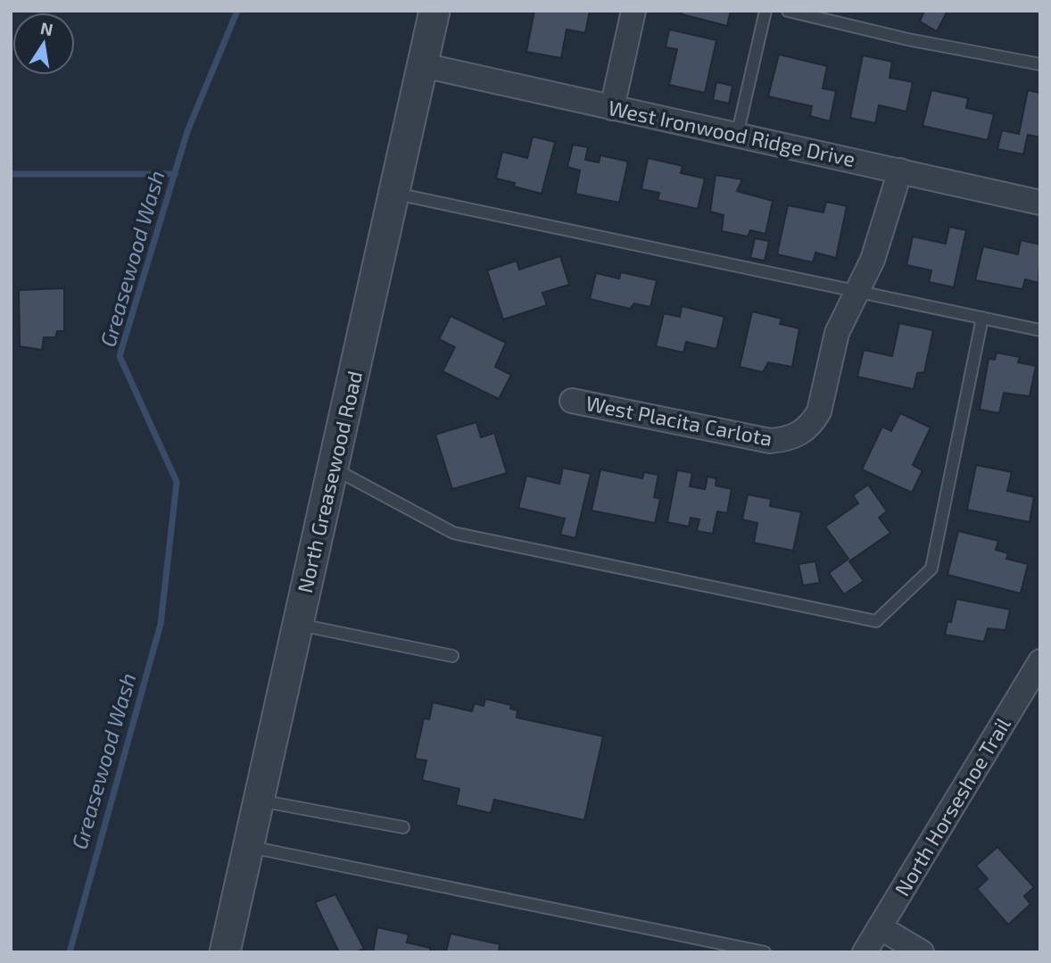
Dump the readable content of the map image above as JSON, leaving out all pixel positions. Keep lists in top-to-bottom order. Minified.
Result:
{"streets":{"street":["West Ironwood Ridge Drive","West Placita Carlota","North Greasewood Road","North Horseshoe Trail"]},"crossings":[["West Ironwood Ridge Drive","West Placita Carlota"],["West Ironwood Ridge Drive","North Greasewood Road"]],"water":["Greasewood Wash"],"north":"top"}
